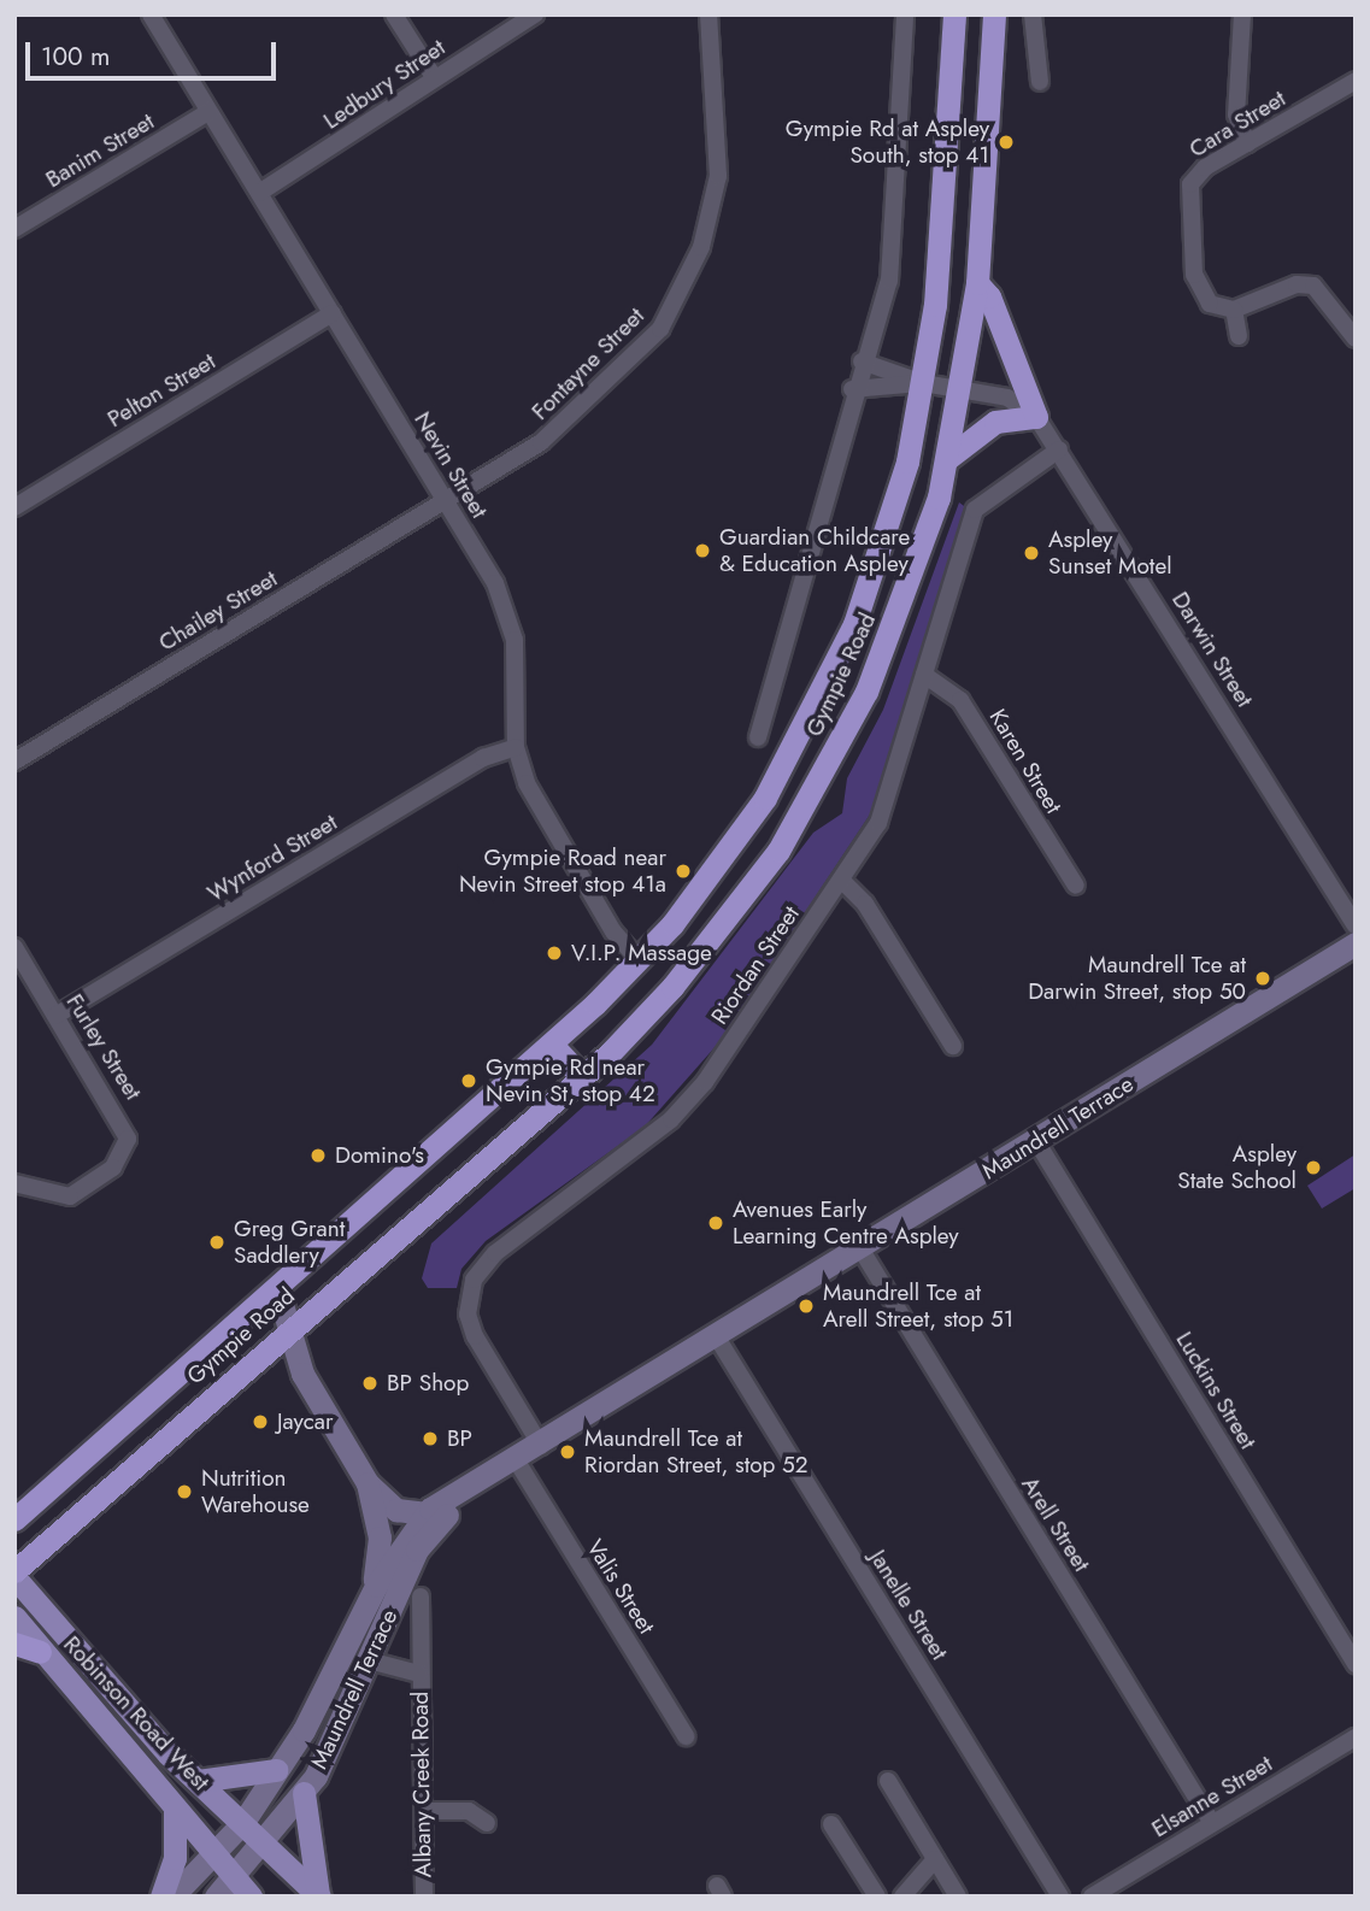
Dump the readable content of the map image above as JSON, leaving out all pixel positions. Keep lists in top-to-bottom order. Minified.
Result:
{"streets":{"highway":["Gympie Road"],"main road":["Maundrell Terrace","Robinson Road West"],"street":["Ledbury Street","Cara Street","Banim Street","Fontayne Street","Pelton Street","Nevin Street","Chailey Street","Darwin Street","Karen Street","Wynford Street","Riordan Street","Furley Street","Luckins Street","Arell Street","Valis Street","Janelle Street","Albany Creek Road","Elsanne Street"]},"crossings":[["Ledbury Street","Nevin Street"],["Banim Street","Nevin Street"],["Fontayne Street","Nevin Street"],["Fontayne Street","Chailey Street"],["Pelton Street","Nevin Street"],["Nevin Street","Chailey Street"],["Nevin Street","Gympie Road"],["Nevin Street","Wynford Street"],["Darwin Street","Gympie Road"],["Darwin Street","Riordan Street"],["Karen Street","Riordan Street"],["Wynford Street","Furley Street"],["Riordan Street","Maundrell Terrace"],["Maundrell Terrace","Luckins Street"],["Maundrell Terrace","Arell Street"],["Maundrell Terrace","Valis Street"],["Maundrell Terrace","Janelle Street"],["Maundrell Terrace","Robinson Road West"],["Maundrell Terrace","Albany Creek Road"],["Arell Street","Elsanne Street"]],"places":["Gympie Rd at Aspley South, stop 41","Guardian Childcare & Education Aspley","Aspley Sunset Motel","Gympie Road near Nevin Street stop 41a","V.I.P. Massage","Maundrell Tce at Darwin Street, stop 50","Gympie Rd near Nevin St, stop 42","Domino's","Aspley State School","Avenues Early Learning Centre Aspley","Greg Grant Saddlery","Maundrell Tce at Arell Street, stop 51","BP Shop","Jaycar","BP","Maundrell Tce at Riordan Street, stop 52","Nutrition Warehouse"],"scale_bar":"100 m"}
